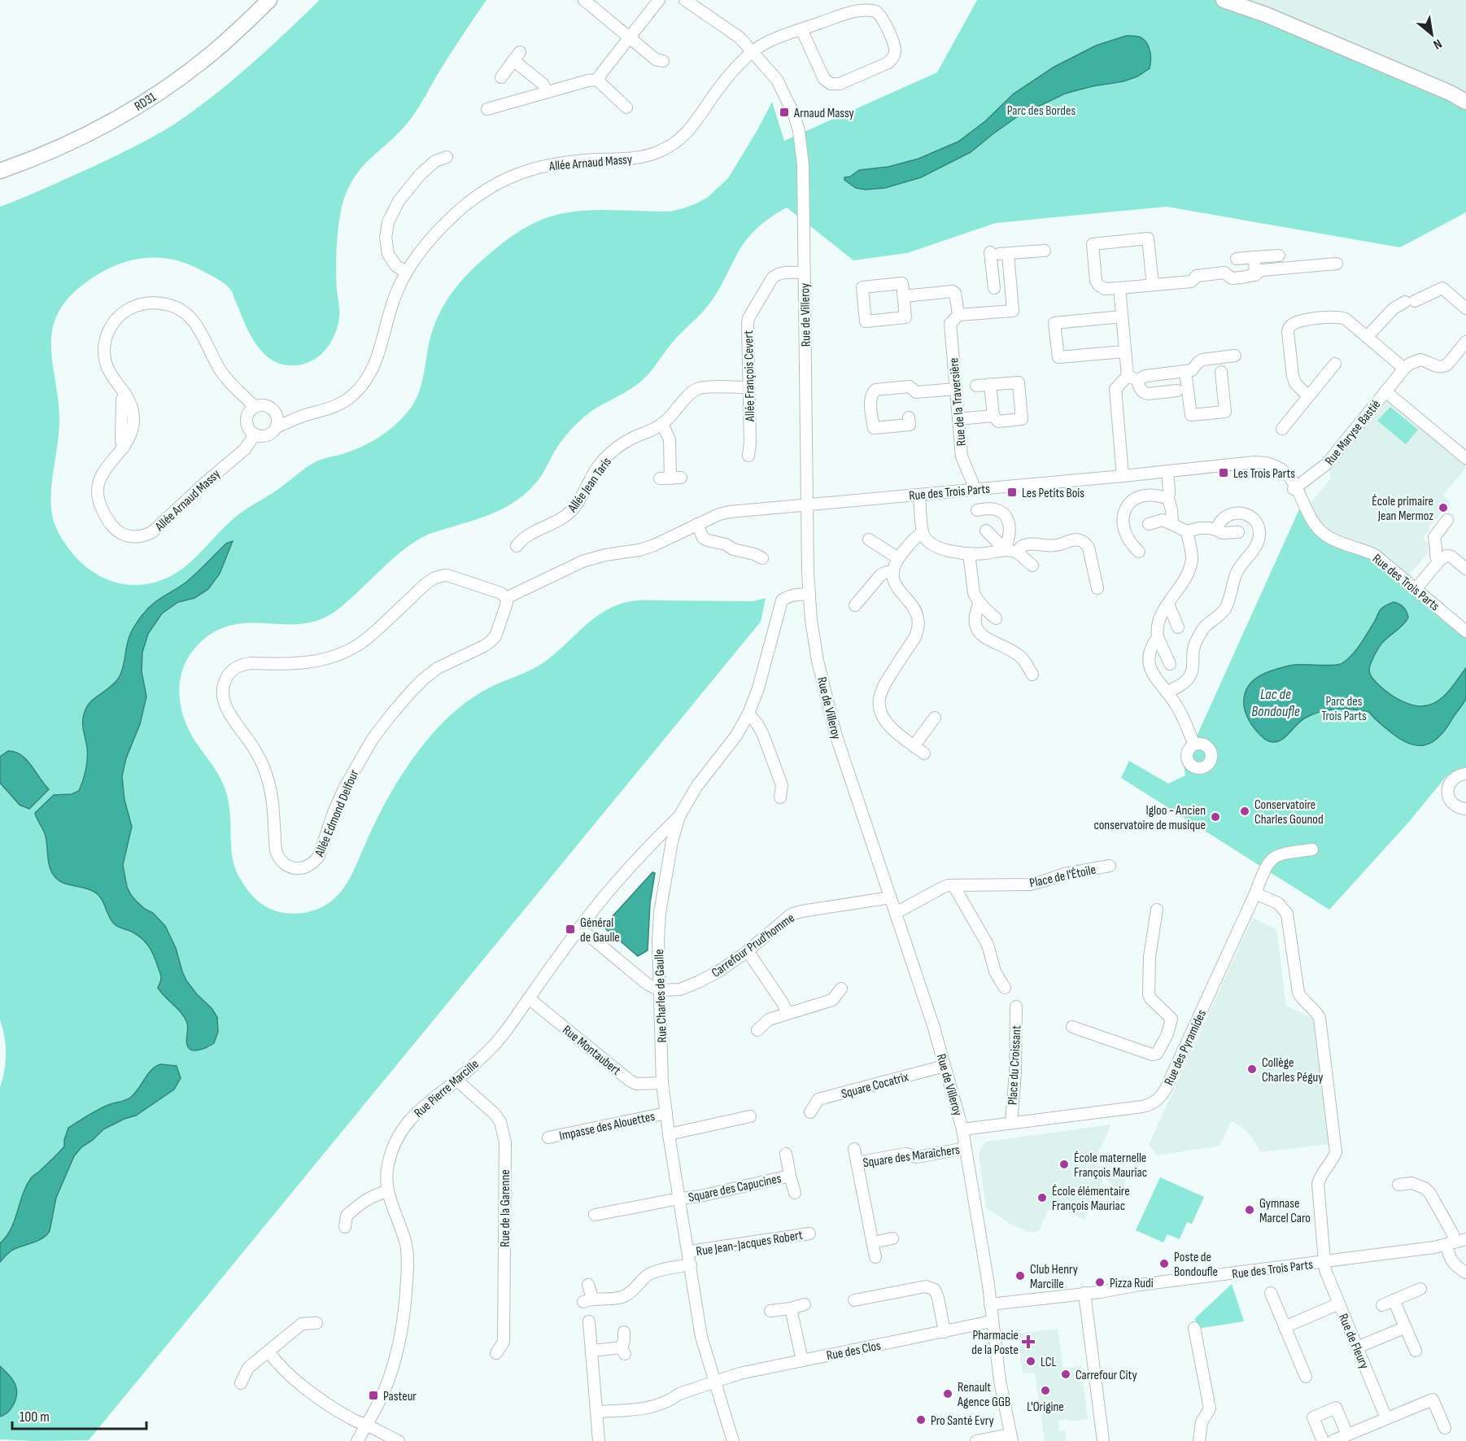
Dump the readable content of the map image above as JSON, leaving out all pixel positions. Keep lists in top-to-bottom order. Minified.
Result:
{"streets":{"main road":["RD31"],"street":["Allée Arnaud Massy","Rue de Villeroy","Allée François Cevert","Rue de la Traversière","Rue Maryse Bastié","Allée Jean Taris","Rue des Trois Parts","Allée Edmond Delfour","Place de l'Étoile","Carrefour Prud'homme","Rue Charles de Gaulle","Rue des Pyramides","Rue Montaubert","Place du Croissant","Square Cocatrix","Rue Pierre Marcille","Impasse des Alouettes","Square des Maraîchers","Square des Capucines","Rue de la Garenne","Rue Jean-Jacques Robert","Rue de Fleury","Rue des Clos"]},"crossings":[["Allée Arnaud Massy","Rue de Villeroy"],["Rue de Villeroy","Allée François Cevert"],["Rue de Villeroy","Rue des Trois Parts"],["Rue de Villeroy","Place de l'Étoile"],["Rue de Villeroy","Carrefour Prud'homme"],["Rue de Villeroy","Rue Charles de Gaulle"],["Rue de Villeroy","Rue des Pyramides"],["Rue de Villeroy","Square Cocatrix"],["Rue de Villeroy","Square des Maraîchers"],["Rue de Villeroy","Rue des Clos"],["Allée François Cevert","Allée Jean Taris"],["Rue de la Traversière","Rue des Trois Parts"],["Rue Maryse Bastié","Rue des Trois Parts"],["Rue des Trois Parts","Rue de Fleury"],["Carrefour Prud'homme","Rue Charles de Gaulle"],["Rue Charles de Gaulle","Rue Montaubert"],["Rue Charles de Gaulle","Rue Pierre Marcille"],["Rue Charles de Gaulle","Impasse des Alouettes"],["Rue Charles de Gaulle","Square des Capucines"],["Rue Charles de Gaulle","Rue Jean-Jacques Robert"],["Rue Charles de Gaulle","Rue des Clos"],["Rue des Pyramides","Place du Croissant"],["Rue des Pyramides","Rue de Fleury"],["Rue Montaubert","Rue Pierre Marcille"],["Rue Pierre Marcille","Rue de la Garenne"]],"water":["Lac de Bondoufle"],"parks":["Parc des Bordes","Parc des Trois Parts"],"places":{"transit":["Arnaud Massy","Les Trois Parts","Les Petits Bois","Général de Gaulle","Pasteur"],"other":["École primaire Jean Mermoz","Conservatoire Charles Gounod","Igloo - Ancien conservatoire de musique","Collège Charles Péguy","École maternelle François Mauriac","École élémentaire François Mauriac","Gymnase Marcel Caro","Poste de Bondoufle","Club Henry Marcille","Pizza Rudi","LCL","Carrefour City","L'Origine","Renault Agence GGB","Pro Santé Evry"],"health":["Pharmacie de la Poste"]},"scale_bar":"100 m","north":"bottom right"}
